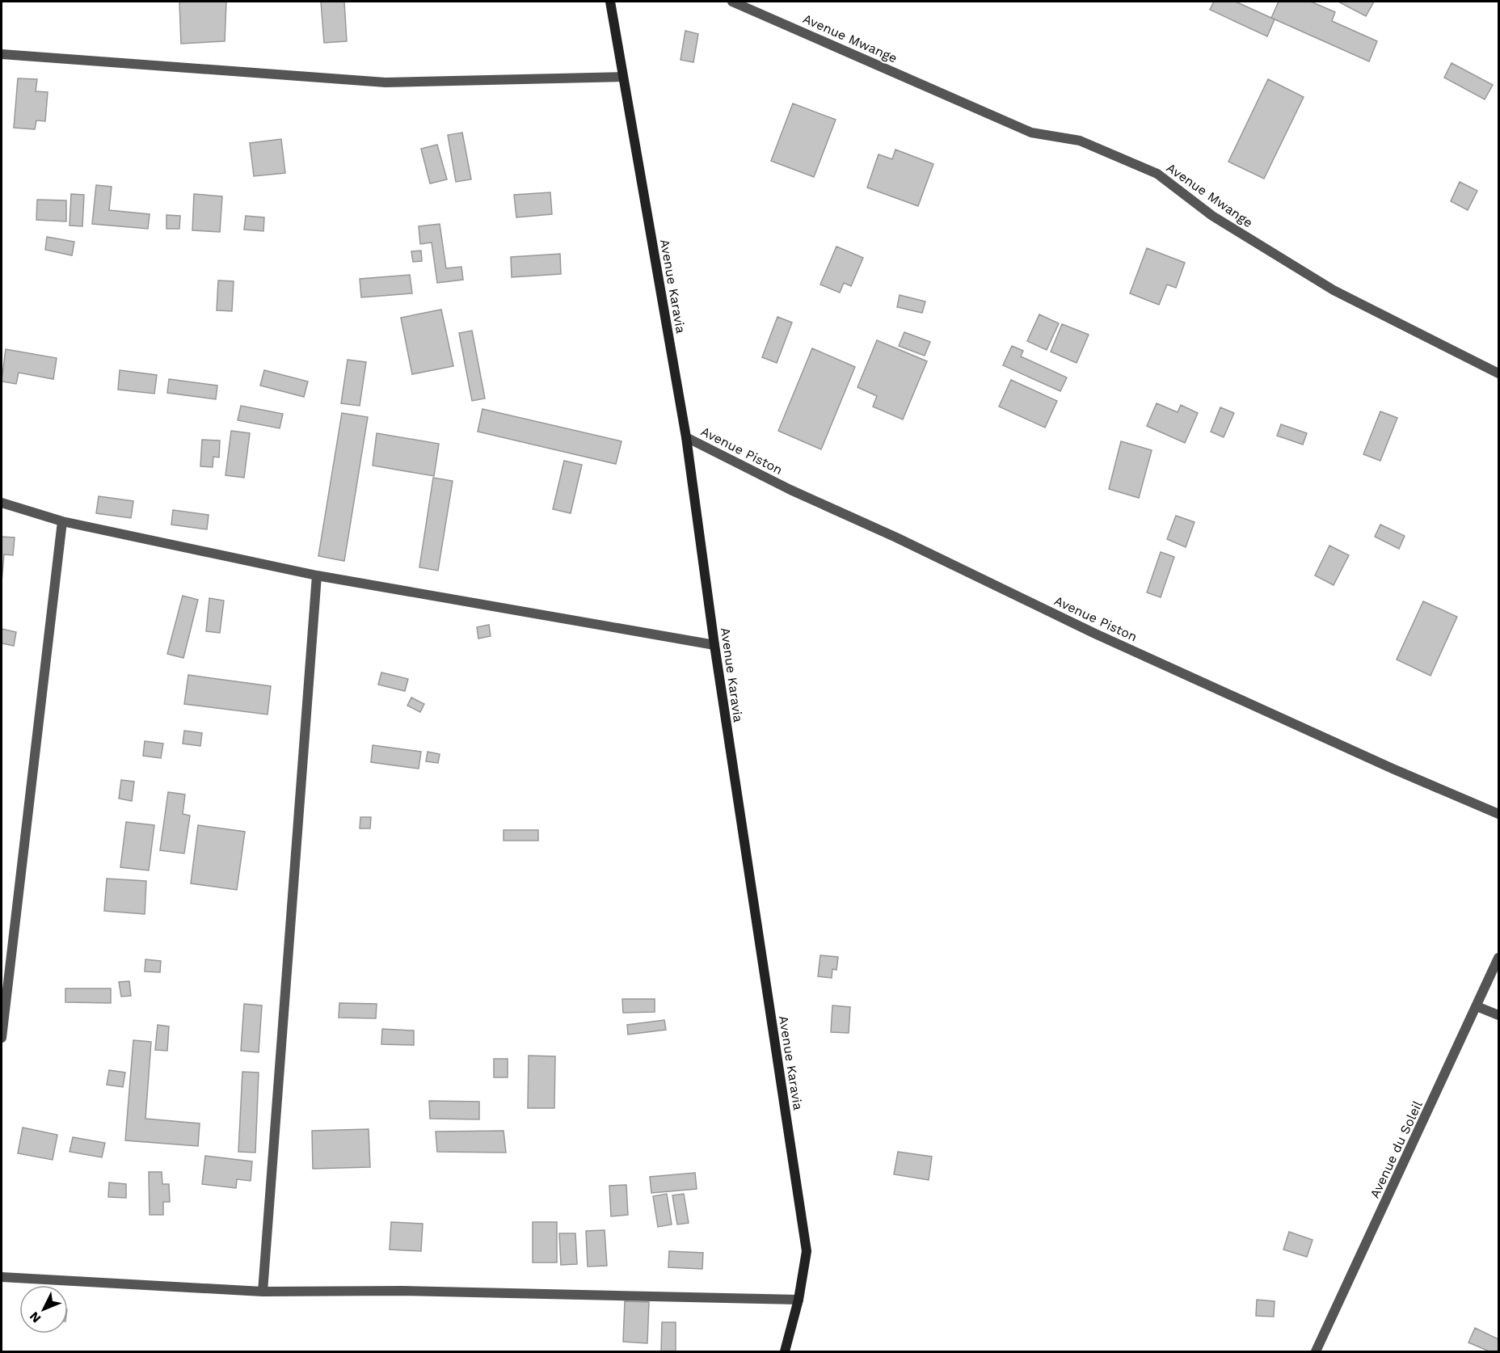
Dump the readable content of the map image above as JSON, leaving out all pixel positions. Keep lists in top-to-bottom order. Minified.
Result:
{"streets":{"street":["Avenue Mwange","Avenue Karavia","Avenue Piston","Avenue du Soleil"]},"crossings":[["Avenue Karavia","Avenue Piston"]],"north":"bottom left"}
